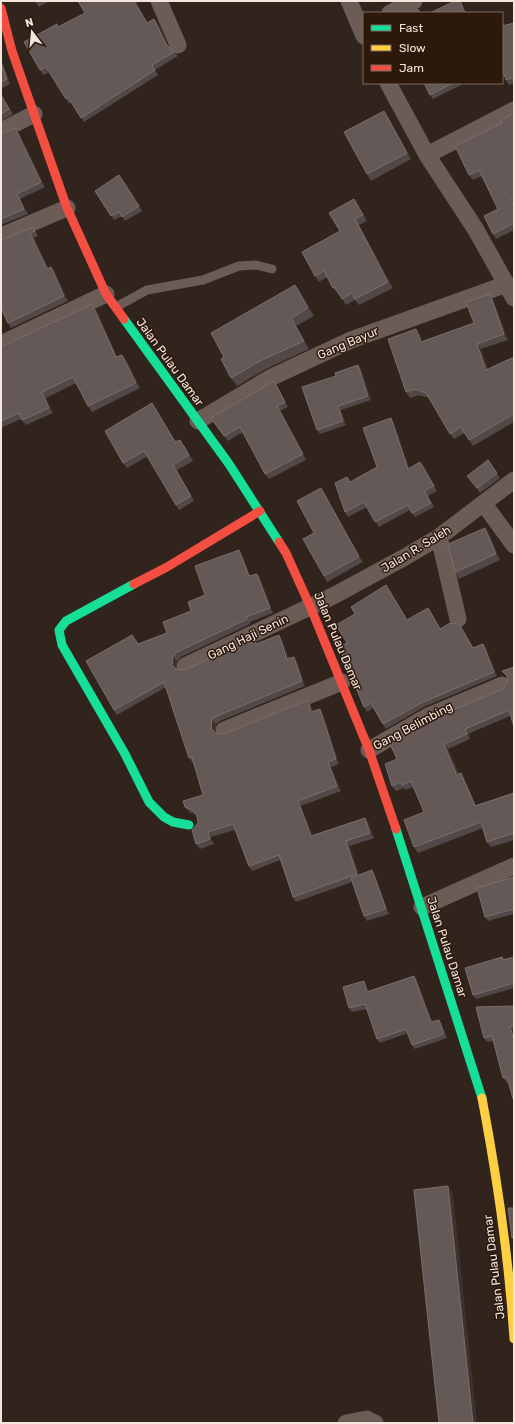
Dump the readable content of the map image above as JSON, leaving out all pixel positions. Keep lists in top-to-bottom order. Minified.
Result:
{"streets":{"street":["Gang Bayur","Jalan Pulau Damar","Jalan R. Saleh","Gang Haji Senin","Gang Belimbing"]},"crossings":[["Gang Bayur","Jalan Pulau Damar"],["Jalan Pulau Damar","Jalan R. Saleh"],["Jalan Pulau Damar","Gang Haji Senin"],["Jalan Pulau Damar","Gang Belimbing"],["Jalan R. Saleh","Gang Haji Senin"]],"legend":["Fast","Slow","Jam"],"north":"top"}
